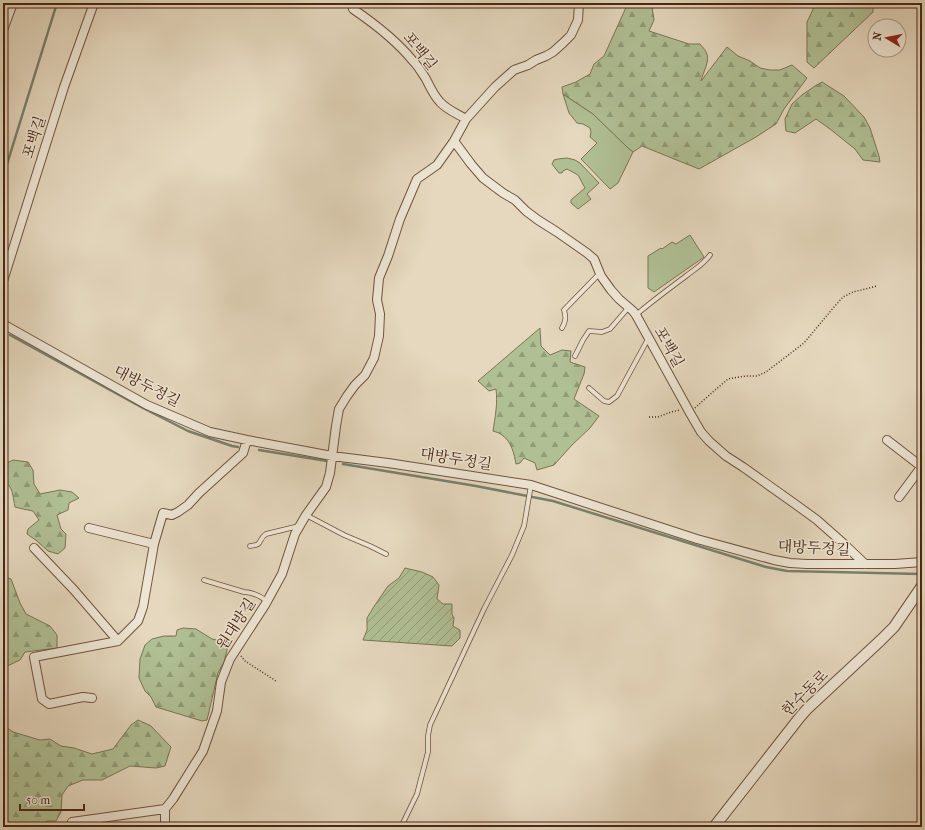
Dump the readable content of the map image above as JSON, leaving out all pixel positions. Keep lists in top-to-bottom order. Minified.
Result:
{"streets":{"street":["포백길","대방두정길","원대방길","한수동로"]},"crossings":[["포백길","대방두정길"],["대방두정길","원대방길"]],"scale_bar":"50 m","north":"left"}
